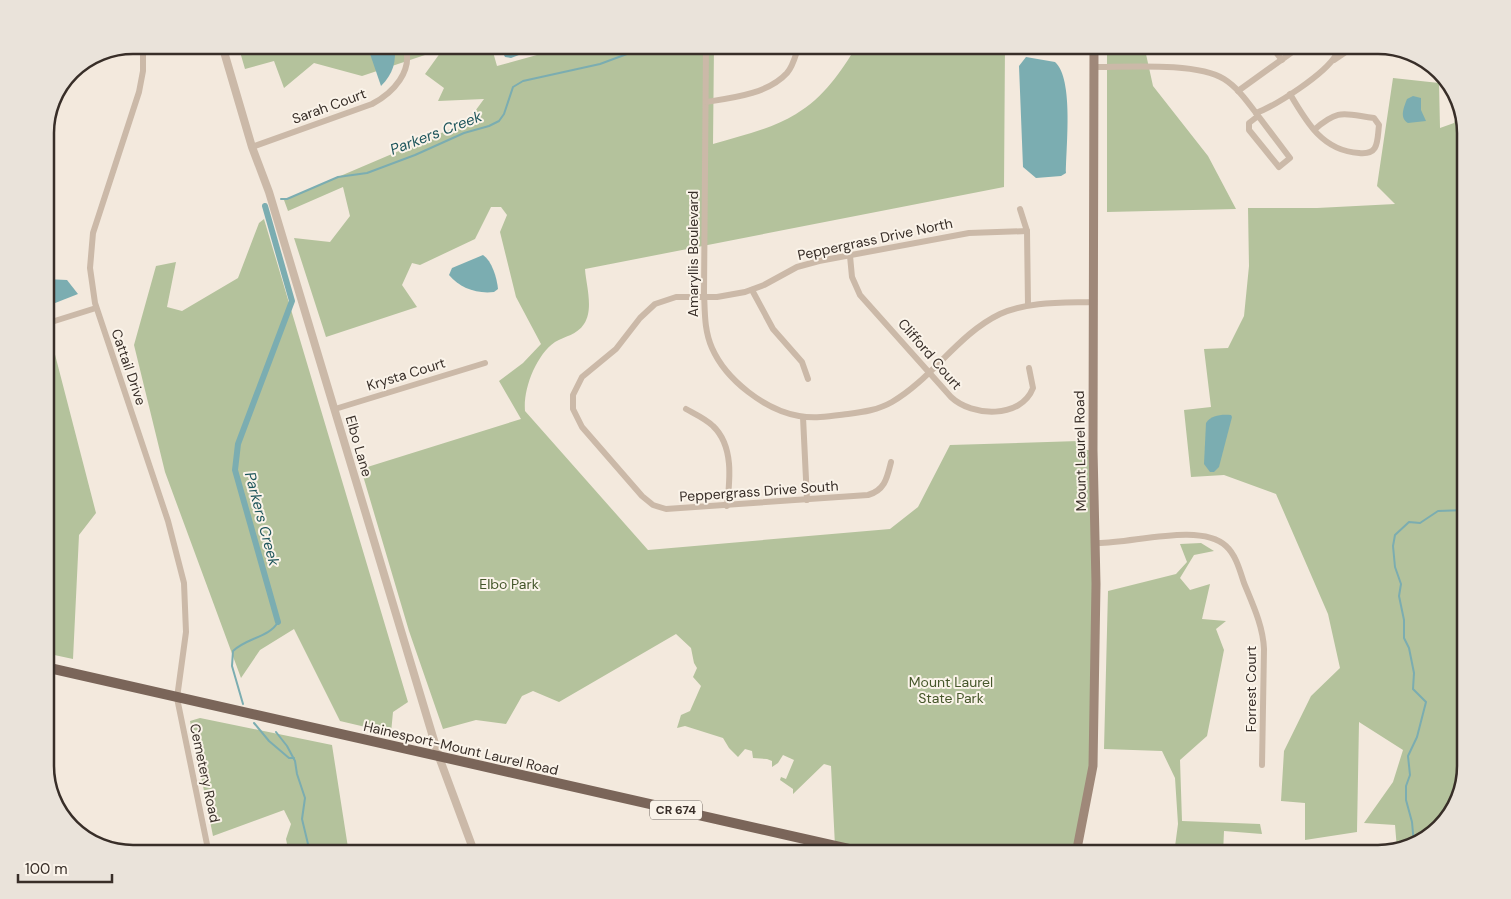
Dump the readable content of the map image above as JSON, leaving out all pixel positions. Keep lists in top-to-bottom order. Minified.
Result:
{"streets":{"main road":["Mount Laurel Road","Hainesport-Mount Laurel Road","CR 674"],"street":["Sarah Court","Peppergrass Drive North","Amaryllis Boulevard","Clifford Court","Cattail Drive","Krysta Court","Elbo Lane","Peppergrass Drive South","Forrest Court","Cemetery Road"]},"crossings":[["Sarah Court","Elbo Lane"],["Peppergrass Drive North","Amaryllis Boulevard"],["Peppergrass Drive North","Clifford Court"],["Peppergrass Drive North","Peppergrass Drive South"],["Amaryllis Boulevard","Clifford Court"],["Amaryllis Boulevard","Mount Laurel Road"],["Amaryllis Boulevard","Peppergrass Drive South"],["Cattail Drive","Hainesport-Mount Laurel Road"],["Cattail Drive","Cemetery Road"],["Krysta Court","Elbo Lane"],["Elbo Lane","Hainesport-Mount Laurel Road"],["Mount Laurel Road","Forrest Court"],["Hainesport-Mount Laurel Road","Cemetery Road"]],"water":["Parkers Creek"],"parks":["Elbo Park","Mount Laurel State Park"],"scale_bar":"100 m"}
